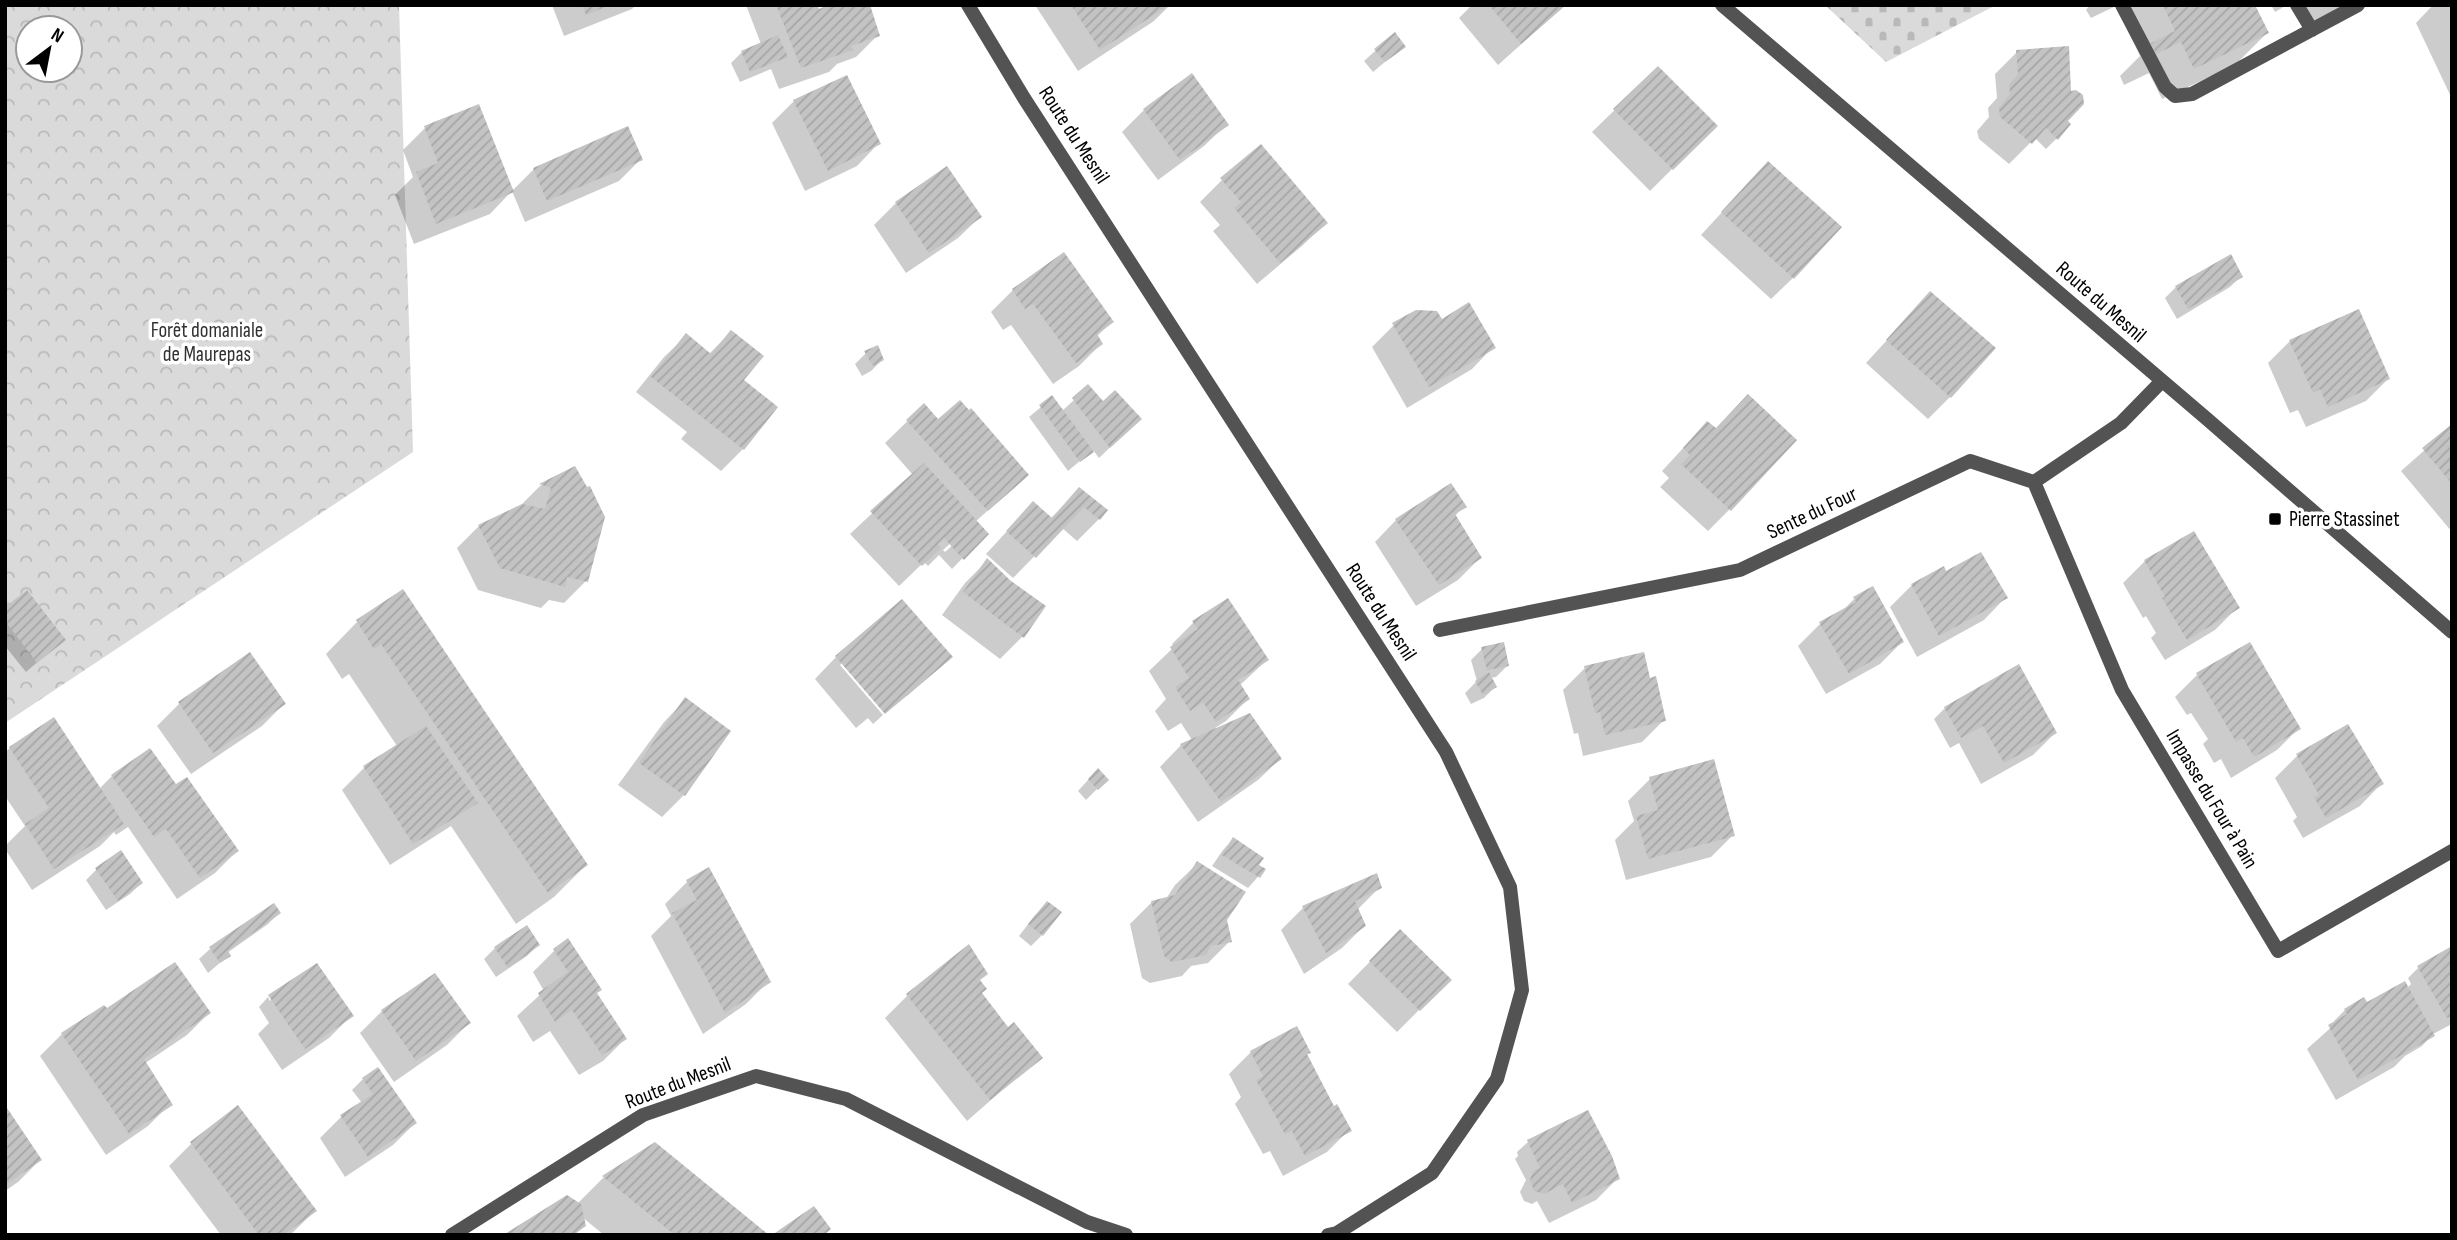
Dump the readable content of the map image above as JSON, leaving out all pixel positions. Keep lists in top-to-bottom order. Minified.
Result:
{"streets":{"street":["Route du Mesnil","Sente du Four","Impasse du Four à Pain"]},"crossings":[["Sente du Four","Impasse du Four à Pain"]],"parks":["Forêt domaniale de Maurepas"],"places":{"transit":["Pierre Stassinet"]},"north":"top right"}
